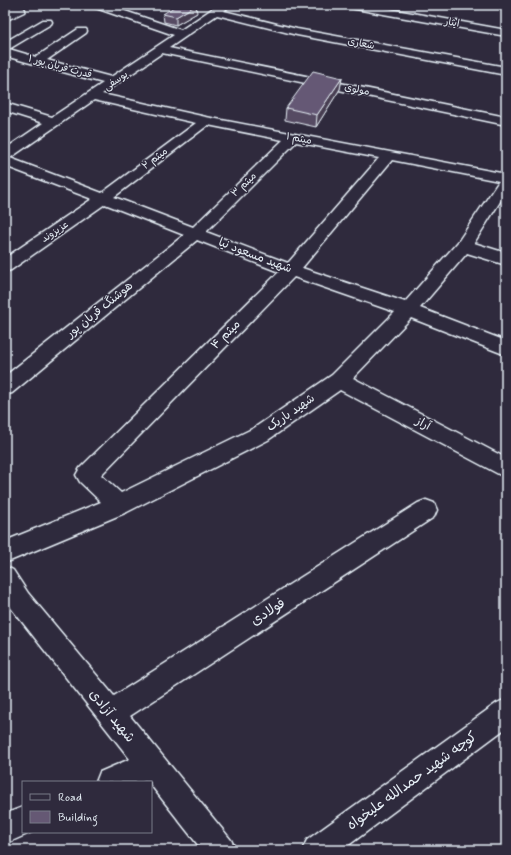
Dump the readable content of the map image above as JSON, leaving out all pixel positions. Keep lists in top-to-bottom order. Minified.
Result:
{"streets":{"street":["ایثار","شعاری","قدرت قربان پور ۱","یوسفی","مولوی","میثم ۱","میثم ۲","میثم ۳","عزیزوند","شهید مسعود نیا","هوشنگ قربان پور","میثم ۴","شهید باریک","آراز","فولادی","شهید آزادی","کوچه شهید حمدالله علیخواه"]},"crossings":[["شعاری","یوسفی"],["قدرت قربان پور ۱","یوسفی"],["یوسفی","مولوی"],["یوسفی","میثم ۱"],["میثم ۱","میثم ۲"],["میثم ۱","میثم ۳"],["میثم ۱","میثم ۴"],["میثم ۱","شهید باریک"],["میثم ۲","عزیزوند"],["میثم ۲","شهید مسعود نیا"],["میثم ۳","شهید مسعود نیا"],["میثم ۳","هوشنگ قربان پور"],["عزیزوند","شهید مسعود نیا"],["شهید مسعود نیا","هوشنگ قربان پور"],["شهید مسعود نیا","میثم ۴"],["شهید مسعود نیا","شهید باریک"],["میثم ۴","شهید باریک"],["شهید باریک","آراز"],["فولادی","شهید آزادی"]],"legend":["Road","Building"]}
